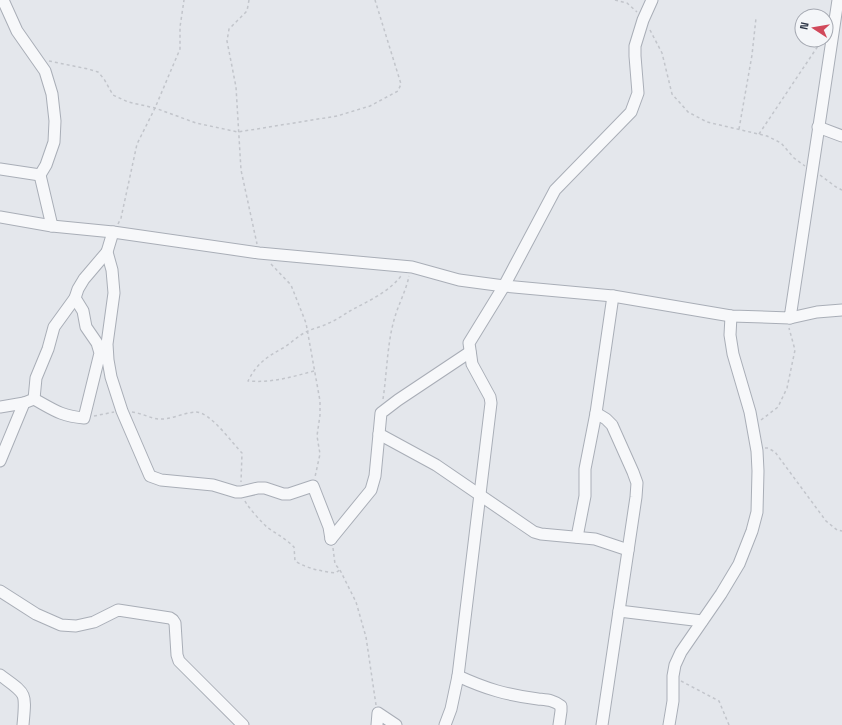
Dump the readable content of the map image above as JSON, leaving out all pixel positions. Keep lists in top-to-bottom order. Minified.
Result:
{"north":"left"}
